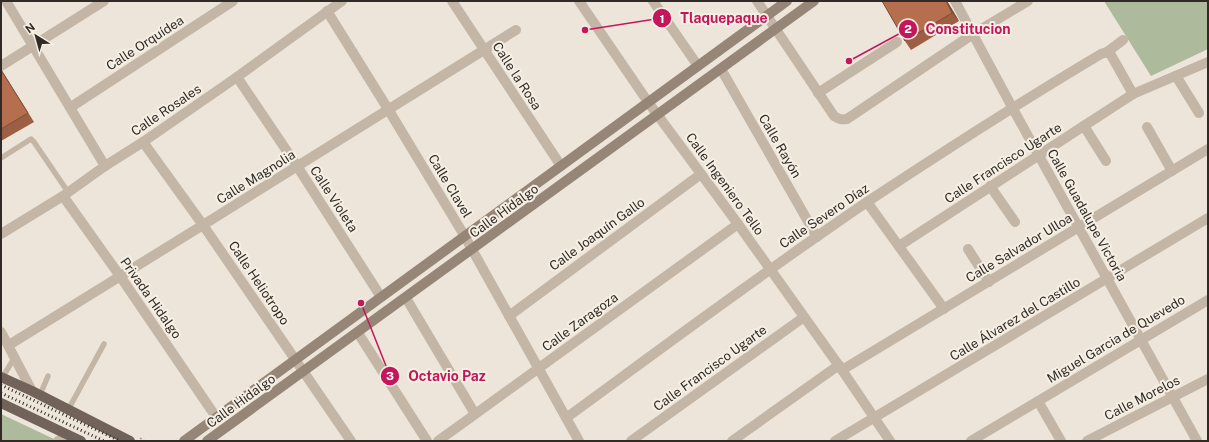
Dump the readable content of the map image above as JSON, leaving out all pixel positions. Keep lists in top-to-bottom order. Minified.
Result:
{"streets":{"street":["Calle Orquídea","Calle la Rosa","Calle Rosales","Calle Rayón","Calle Francisco Ugarte","Calle Magnolia","Calle Ingeniero Tello","Calle Clavel","Calle Violeta","Calle Hidalgo","Calle Guadalupe Victoria","Calle Severo Díaz","Calle Joaquín Gallo","Calle Salvador Ulloa","Calle Heliotropo","Privada Hidalgo","Calle Álvarez del Castillo","Calle Zaragoza","Miguel Garcia de Quevedo","Calle Morelos"]},"crossings":[["Calle la Rosa","Calle Magnolia"],["Calle la Rosa","Calle Hidalgo"],["Calle Rosales","Calle Clavel"],["Calle Rosales","Calle Violeta"],["Calle Rosales","Calle Heliotropo"],["Calle Rosales","Privada Hidalgo"],["Calle Rayón","Calle Hidalgo"],["Calle Rayón","Calle Severo Díaz"],["Calle Francisco Ugarte","Calle Ingeniero Tello"],["Calle Francisco Ugarte","Calle Guadalupe Victoria"],["Calle Magnolia","Calle Clavel"],["Calle Magnolia","Calle Violeta"],["Calle Magnolia","Calle Heliotropo"],["Calle Magnolia","Privada Hidalgo"],["Calle Ingeniero Tello","Calle Hidalgo"],["Calle Ingeniero Tello","Calle Severo Díaz"],["Calle Ingeniero Tello","Calle Joaquín Gallo"],["Calle Ingeniero Tello","Calle Salvador Ulloa"],["Calle Ingeniero Tello","Calle Álvarez del Castillo"],["Calle Ingeniero Tello","Calle Zaragoza"],["Calle Clavel","Calle Hidalgo"],["Calle Clavel","Calle Severo Díaz"],["Calle Clavel","Calle Joaquín Gallo"],["Calle Clavel","Calle Zaragoza"],["Calle Violeta","Calle Hidalgo"],["Calle Hidalgo","Calle Heliotropo"],["Calle Hidalgo","Privada Hidalgo"],["Calle Guadalupe Victoria","Calle Severo Díaz"],["Calle Guadalupe Victoria","Calle Salvador Ulloa"],["Calle Guadalupe Victoria","Calle Álvarez del Castillo"],["Calle Guadalupe Victoria","Miguel Garcia de Quevedo"],["Calle Guadalupe Victoria","Calle Morelos"]],"places":["Tlaquepaque","Constitucion","Octavio Paz"],"north":"top left"}
